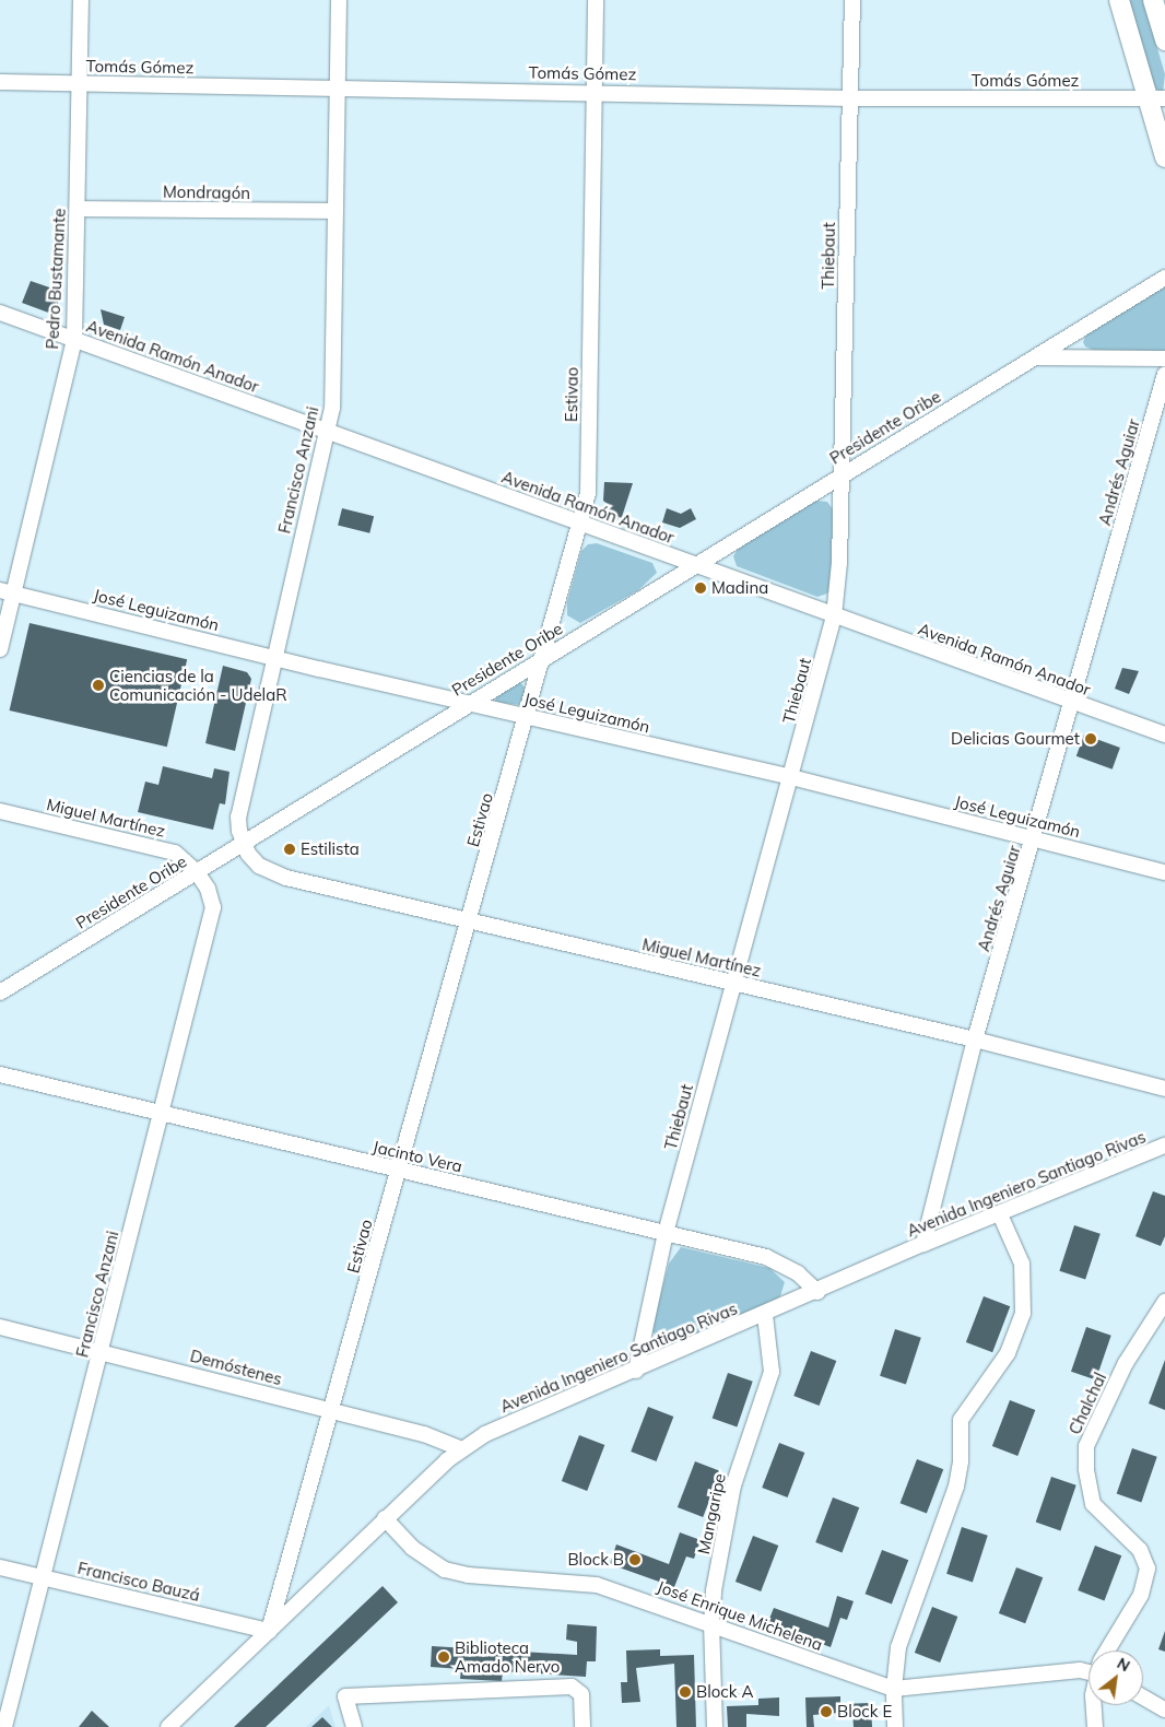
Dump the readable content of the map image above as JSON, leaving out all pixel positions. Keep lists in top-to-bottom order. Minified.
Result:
{"streets":{"street":["Tomás Gómez","Mondragón","Thiebaut","Pedro Bustamante","Avenida Ramón Anador","Estivao","Presidente Oribe","Francisco Anzani","Andrés Aguiar","José Leguizamón","Miguel Martínez","Jacinto Vera","Avenida Ingeniero Santiago Rivas","Demóstenes","Chalchal","Mangaripe","Francisco Bauzá","José Enrique Michelena"]},"crossings":[["Tomás Gómez","Thiebaut"],["Tomás Gómez","Pedro Bustamante"],["Tomás Gómez","Estivao"],["Tomás Gómez","Francisco Anzani"],["Mondragón","Pedro Bustamante"],["Mondragón","Francisco Anzani"],["Thiebaut","Avenida Ramón Anador"],["Thiebaut","Presidente Oribe"],["Thiebaut","José Leguizamón"],["Thiebaut","Miguel Martínez"],["Thiebaut","Jacinto Vera"],["Thiebaut","Avenida Ingeniero Santiago Rivas"],["Pedro Bustamante","Avenida Ramón Anador"],["Pedro Bustamante","José Leguizamón"],["Avenida Ramón Anador","Estivao"],["Avenida Ramón Anador","Presidente Oribe"],["Avenida Ramón Anador","Francisco Anzani"],["Avenida Ramón Anador","Andrés Aguiar"],["Estivao","Presidente Oribe"],["Estivao","José Leguizamón"],["Estivao","Miguel Martínez"],["Estivao","Jacinto Vera"],["Estivao","Avenida Ingeniero Santiago Rivas"],["Estivao","Demóstenes"],["Estivao","Francisco Bauzá"],["Presidente Oribe","Francisco Anzani"],["Presidente Oribe","José Leguizamón"],["Presidente Oribe","Miguel Martínez"],["Francisco Anzani","José Leguizamón"],["Francisco Anzani","Miguel Martínez"],["Francisco Anzani","Jacinto Vera"],["Francisco Anzani","Demóstenes"],["Francisco Anzani","Francisco Bauzá"],["Andrés Aguiar","José Leguizamón"],["Andrés Aguiar","Miguel Martínez"],["Andrés Aguiar","Avenida Ingeniero Santiago Rivas"],["Jacinto Vera","Avenida Ingeniero Santiago Rivas"],["Avenida Ingeniero Santiago Rivas","Demóstenes"],["Avenida Ingeniero Santiago Rivas","Mangaripe"],["Avenida Ingeniero Santiago Rivas","Francisco Bauzá"],["Avenida Ingeniero Santiago Rivas","José Enrique Michelena"],["Mangaripe","José Enrique Michelena"]],"places":["Madina","Ciencias de la Comunicación - UdelaR","Delicias Gourmet","Estilista","Block B","Biblioteca Amado Nervo","Block A","Block E"],"north":"top right"}
